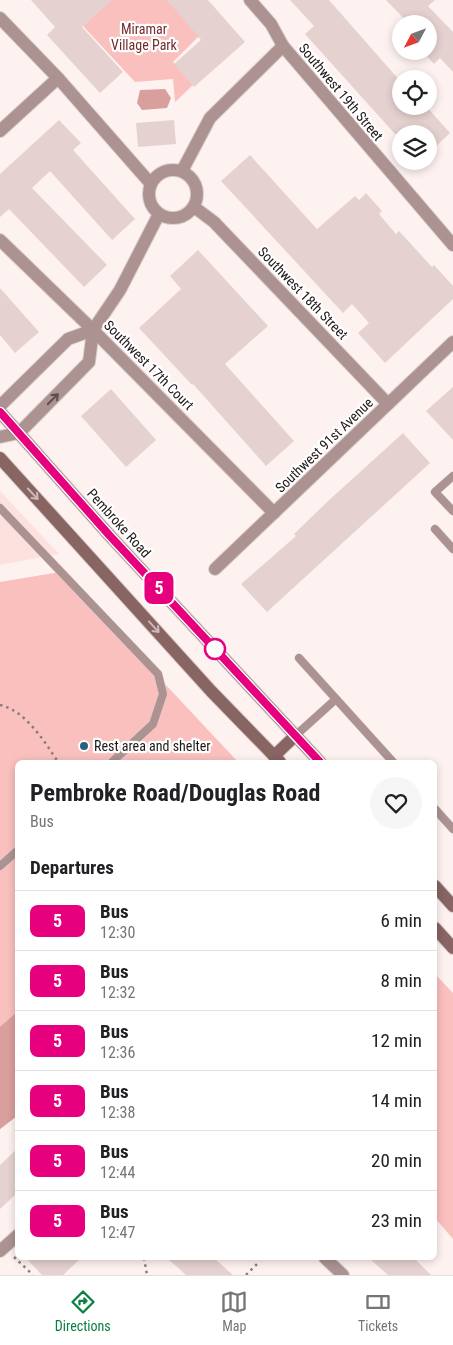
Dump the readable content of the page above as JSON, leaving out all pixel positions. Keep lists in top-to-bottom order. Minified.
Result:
{"streets":{"main road":["Pembroke Road"],"street":["Southwest 19th Street","Southwest 18th Street","Southwest 17th Court","Southwest 91st Avenue"]},"crossings":[["Southwest 18th Street","Southwest 91st Avenue"],["Southwest 17th Court","Southwest 91st Avenue"]],"parks":["Miramar Village Park"],"places":["Rest area and shelter"],"lines":["bus line 5"],"north":"bottom left","page":{"on_map":"5","heading":[["Pembroke Road/Douglas Road","Bus"],"Departures"],"list":[{"mark":"5","name":"Bus","note":"12:30","value":"6 min"},{"mark":"5","name":"Bus","note":"12:32","value":"8 min"},{"mark":"5","name":"Bus","note":"12:36","value":"12 min"},{"mark":"5","name":"Bus","note":"12:38","value":"14 min"},{"mark":"5","name":"Bus","note":"12:44","value":"20 min"},{"mark":"5","name":"Bus","note":"12:47","value":"23 min"}],"tabs":["Directions","Map","Tickets"]}}
